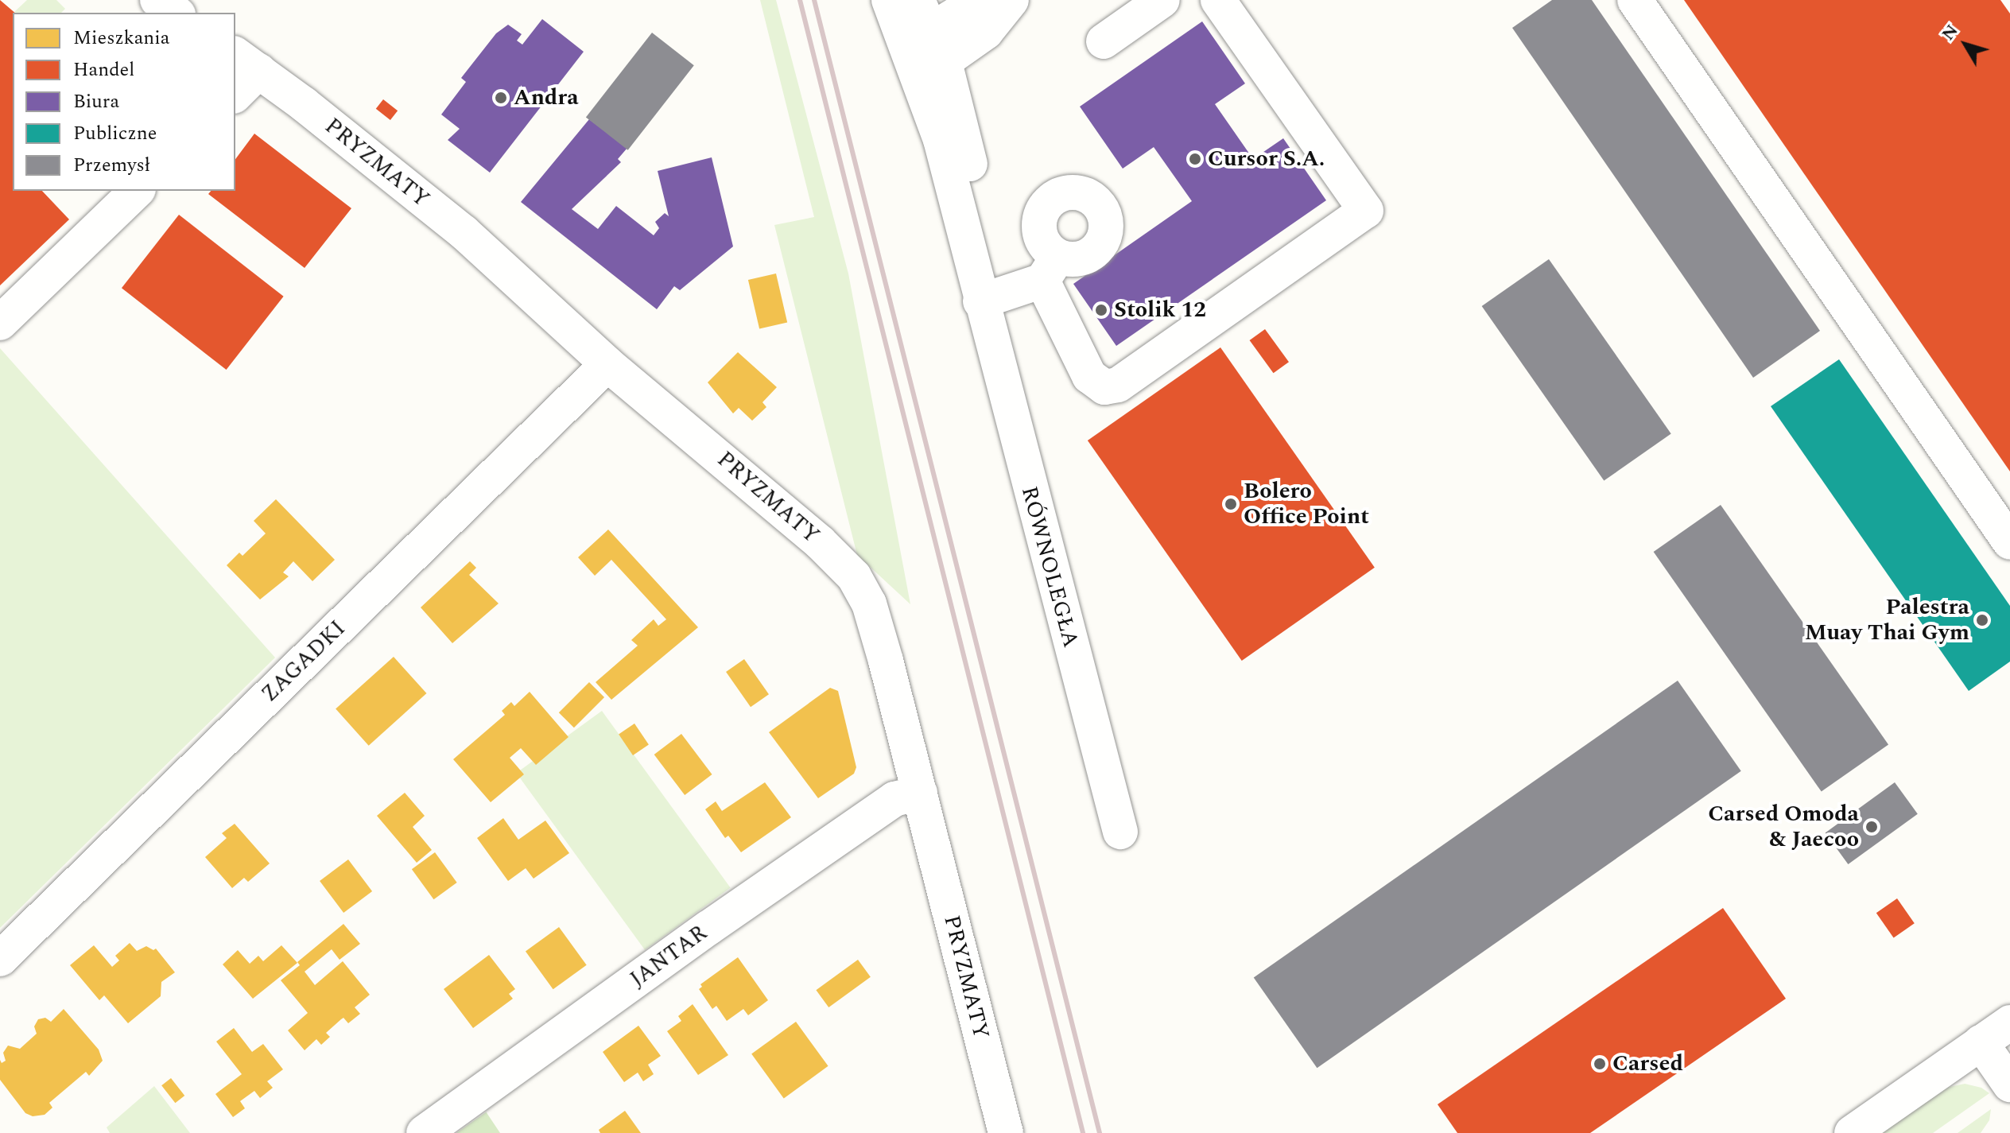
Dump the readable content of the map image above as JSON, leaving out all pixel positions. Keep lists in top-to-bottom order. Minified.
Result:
{"streets":{"street":["PRYZMATY","RÓWNOLEGŁA","ZAGADKI","JANTAR"]},"crossings":[["PRYZMATY","ZAGADKI"],["PRYZMATY","JANTAR"]],"places":["Andra","Cursor S.A.","Stolik 12","Bolero Office Point","Palestra Muay Thai Gym","Carsed Omoda & Jaecoo","Carsed"],"legend":["Mieszkania","Handel","Biura","Publiczne","Przemysł"],"north":"top left"}
